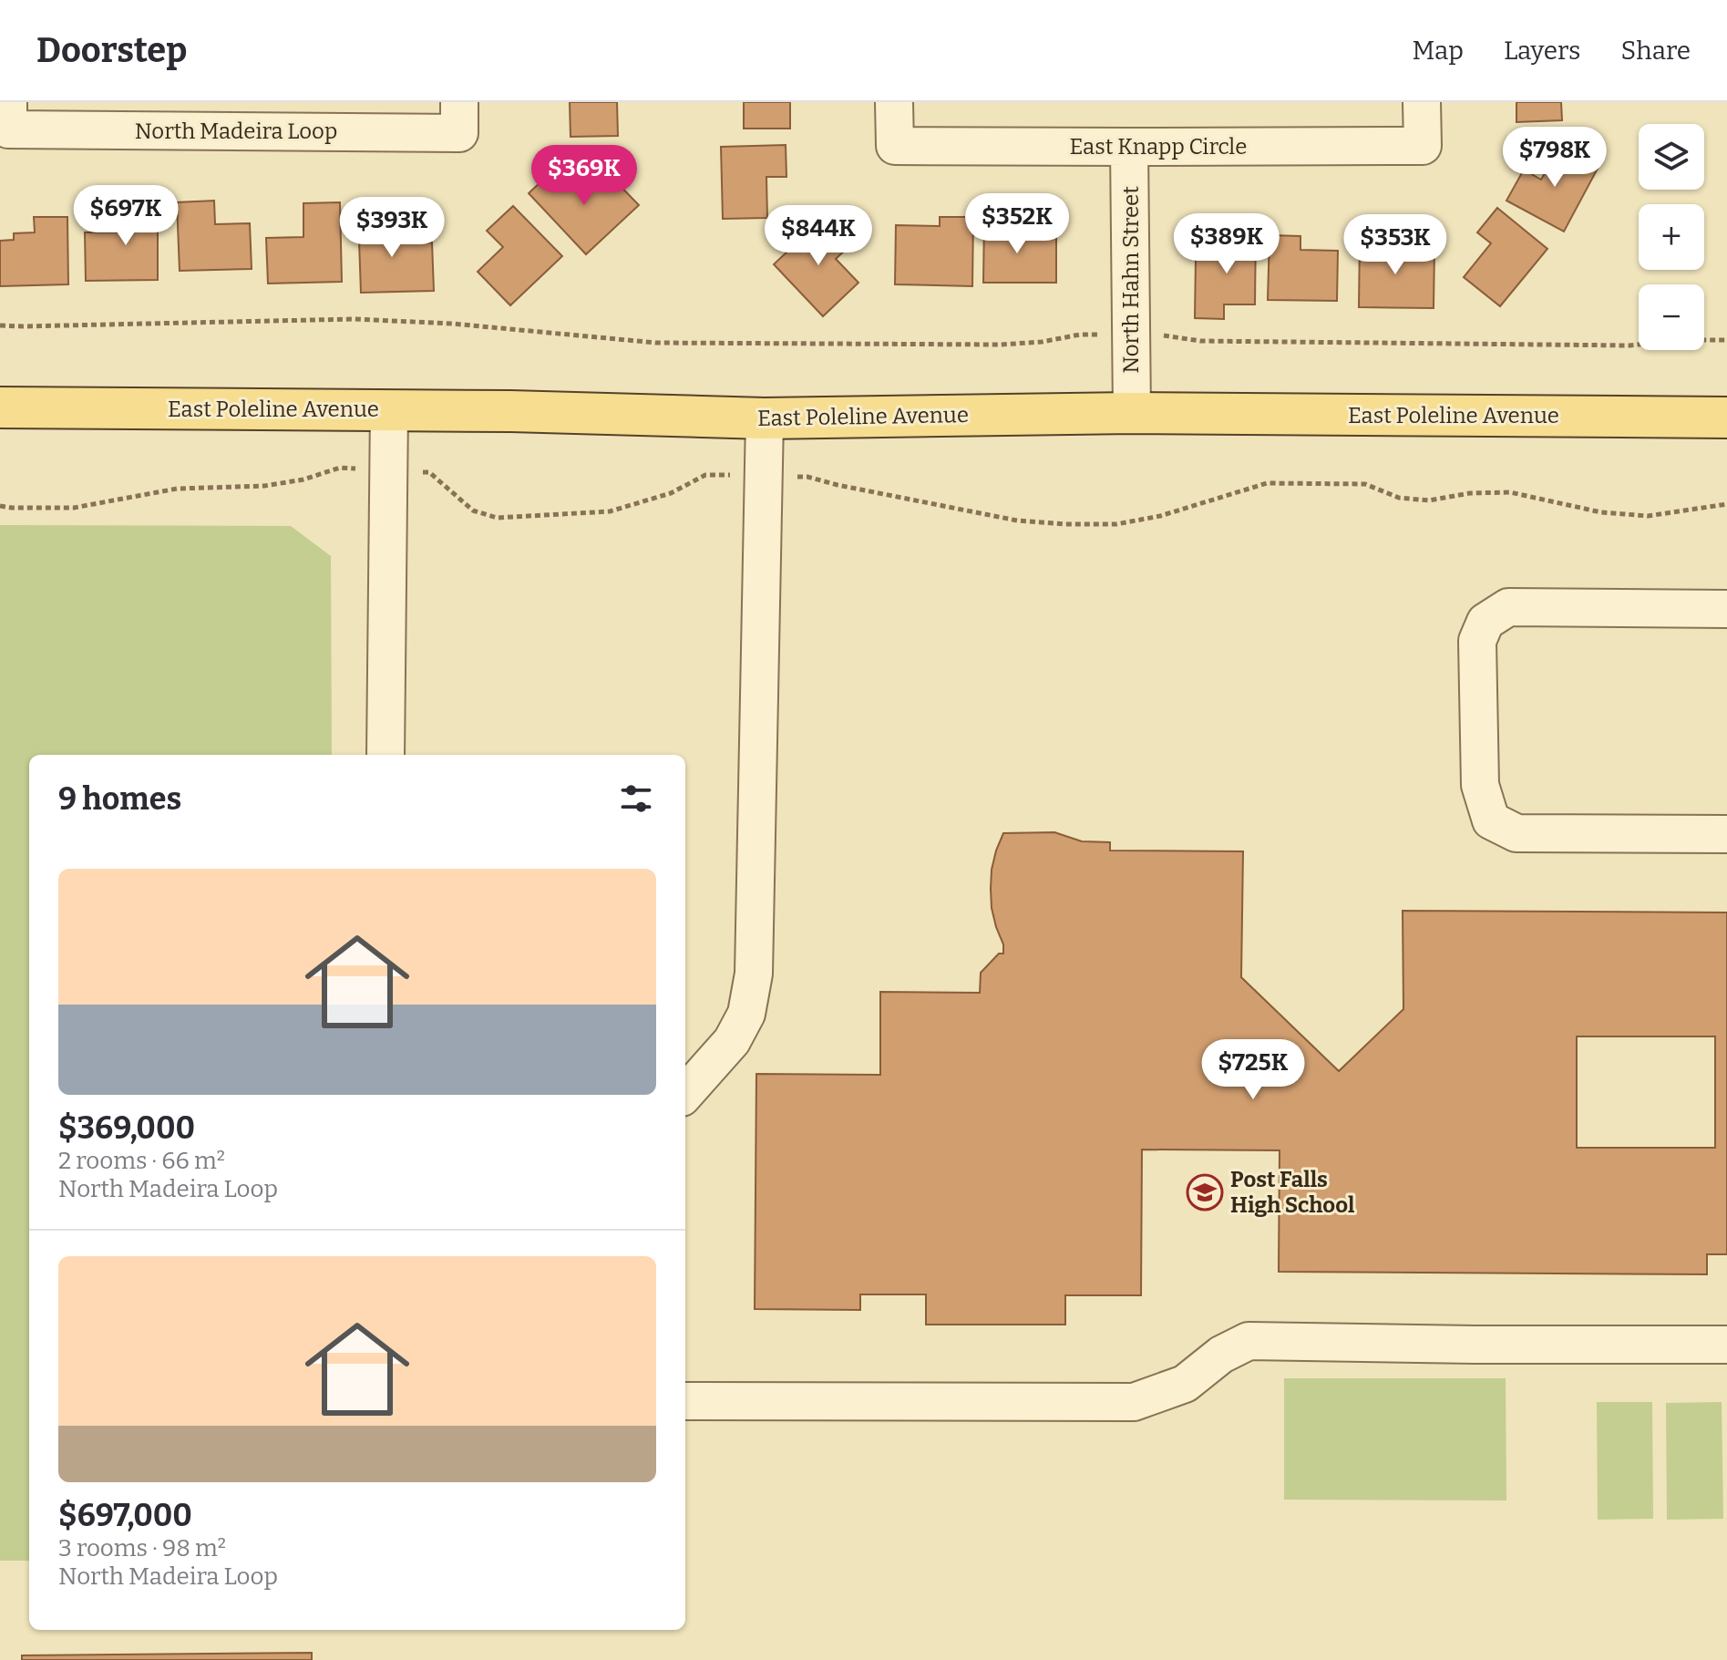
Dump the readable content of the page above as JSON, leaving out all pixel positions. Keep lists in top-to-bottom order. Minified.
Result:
{"streets":{"main road":["East Poleline Avenue"],"street":["North Madeira Loop","East Knapp Circle","North Hahn Street"]},"crossings":[["East Knapp Circle","North Hahn Street"],["North Hahn Street","East Poleline Avenue"]],"places":{"school or university":["Post Falls High School"]},"page":{"header":"Doorstep","nav":["Map","Layers","Share"],"map_buttons":["+","−"],"price":["$798K","$369K","$697K","$352K","$393K","$844K","$389K","$353K","$725K"],"heading":"9 homes","list":[{"name":"$369,000","note":"2 rooms · 66 m² · North Madeira Loop"},{"name":"$697,000","note":"3 rooms · 98 m² · North Madeira Loop"}]}}
